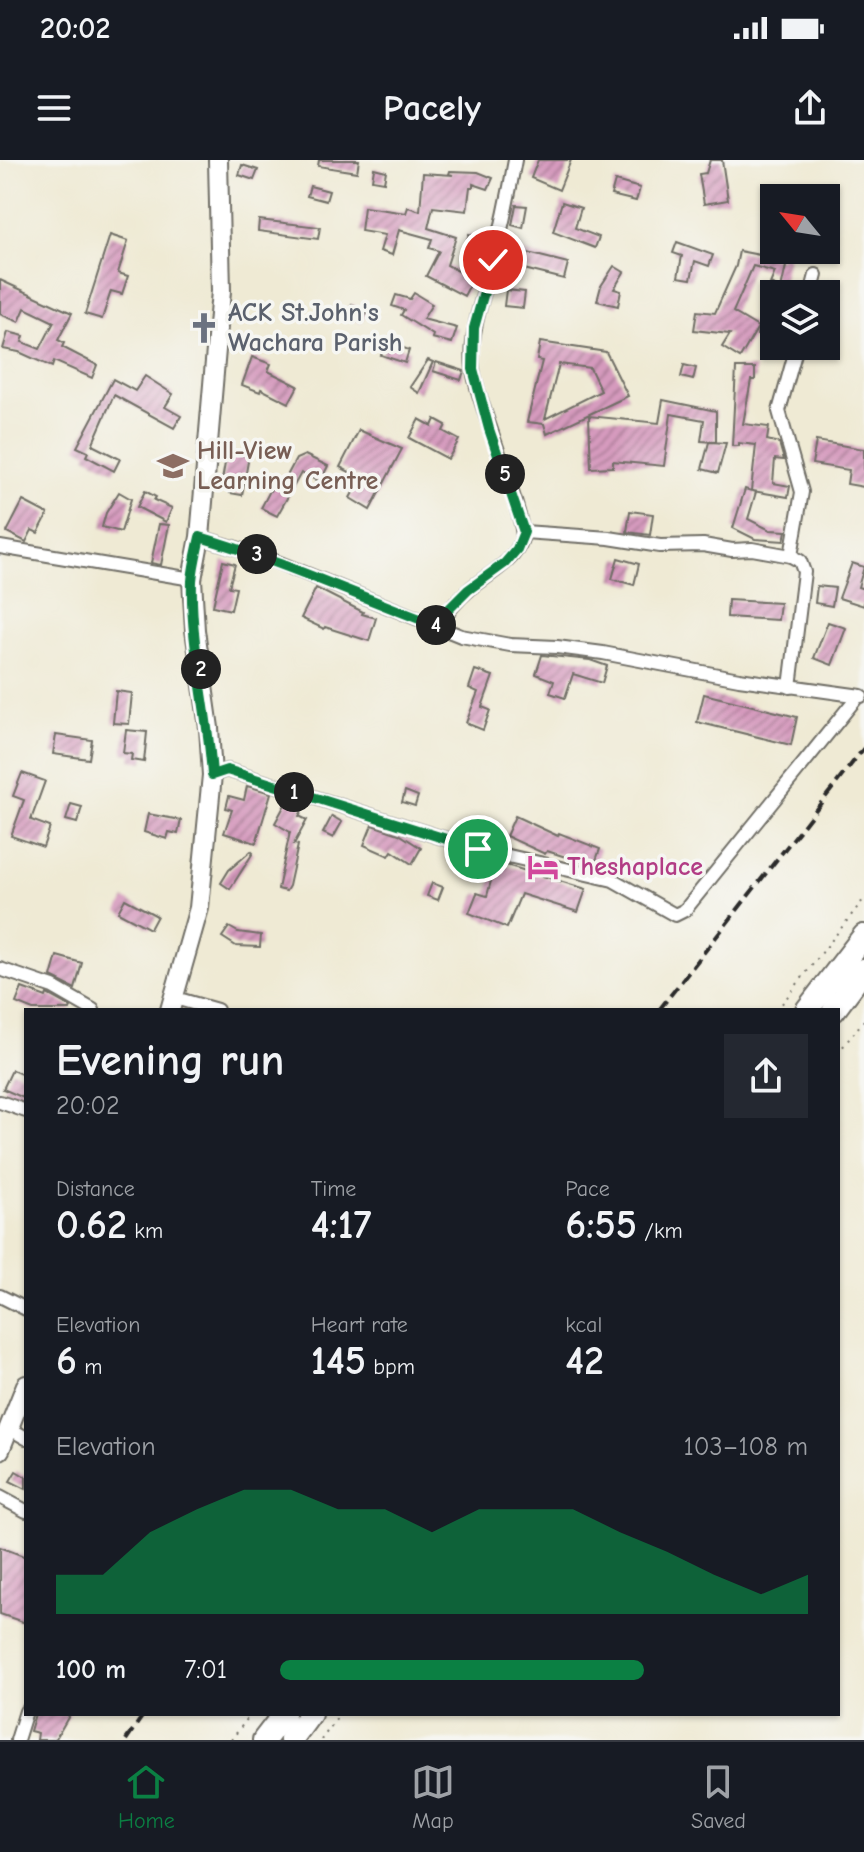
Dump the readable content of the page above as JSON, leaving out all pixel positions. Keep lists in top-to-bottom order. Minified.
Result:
{"places":{"church":["ACK St.John's Wachara Parish"],"school or university":["Hill-View Learning Centre"],"hotel":["Theshaplace"]},"north":"top left","page":{"status":"20:02","header":"Pacely","pins":["5","3","4","2","1"],"heading":["Evening run","20:02"],"stats":[["Distance","0.62 km"],["Time","4:17"],["Pace","6:55 /km"],["Elevation","6 m"],["Heart rate","145 bpm"],["kcal","42"]],"chart":["Elevation","103–108 m"],"list":[{"name":"100 m","note":"7:01"}],"tabs":["Home","Map","Saved"]}}
